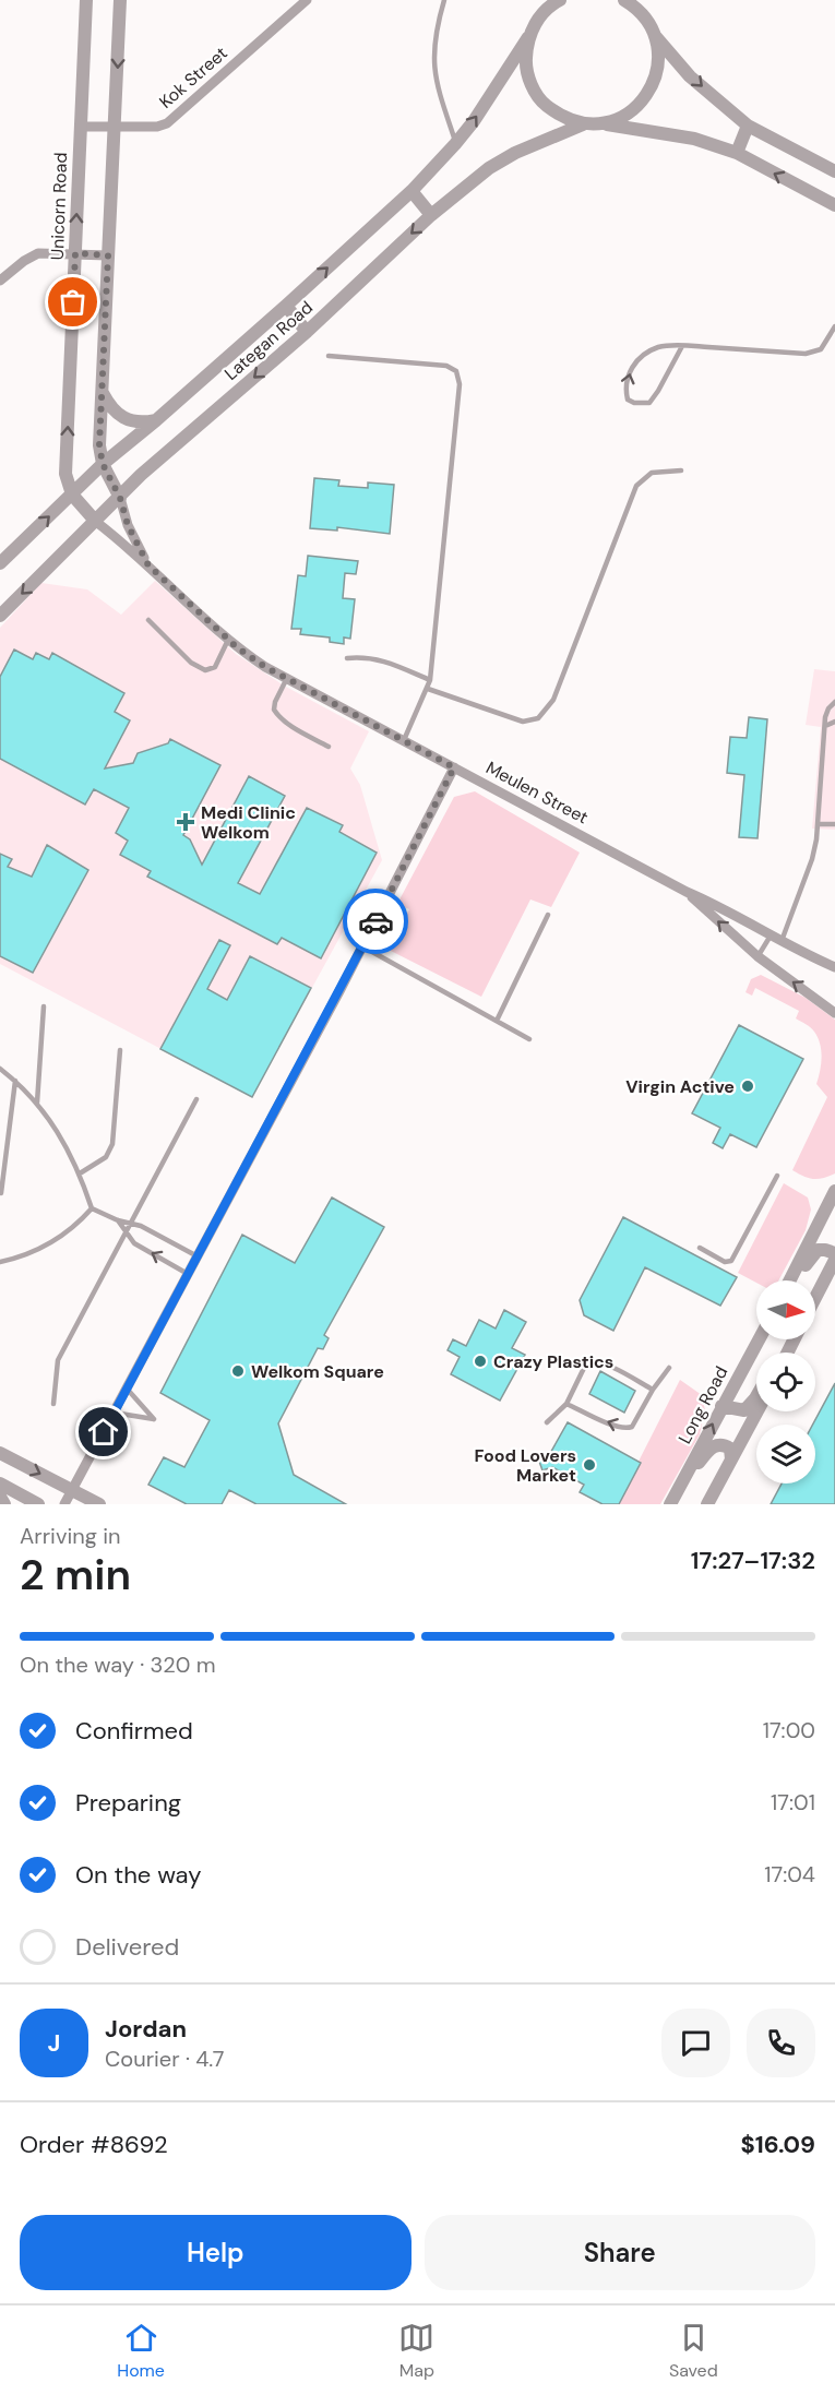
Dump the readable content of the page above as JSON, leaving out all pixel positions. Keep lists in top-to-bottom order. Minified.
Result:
{"streets":{"street":["Kok Street","Unicorn Road","Lategan Road","Meulen Street","Long Road"]},"crossings":[["Kok Street","Unicorn Road"],["Unicorn Road","Lategan Road"],["Lategan Road","Meulen Street"]],"places":{"health":["Medi Clinic Welkom"],"other":["Virgin Active","Crazy Plastics","Welkom Square","Food Lovers Market"]},"north":"right","page":{"heading":["2 min","Arriving in","17:27–17:32"],"panel":["Jordan","Courier · 4.7","Order #8692","$16.09"],"bar":"On the way · 320 m","list":[["Confirmed","17:00"],["Preparing","17:01"],["On the way","17:04"],"Delivered"],"round":"J","buttons":["Help","Share"],"tabs":["Home","Map","Saved"]}}
